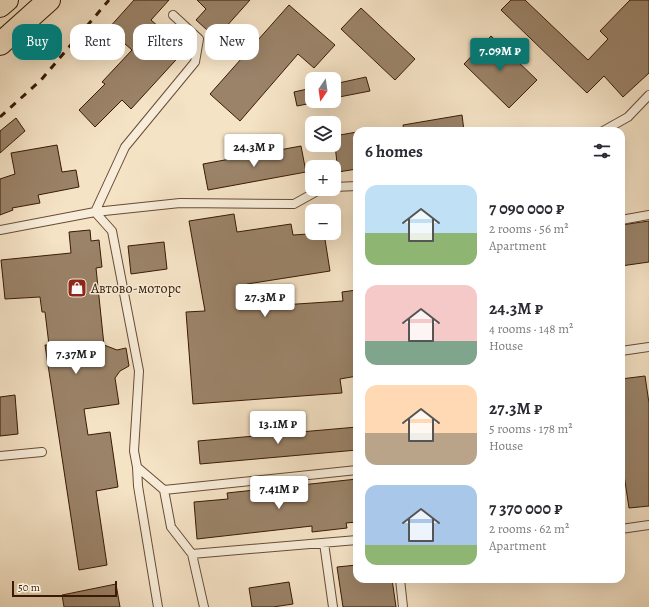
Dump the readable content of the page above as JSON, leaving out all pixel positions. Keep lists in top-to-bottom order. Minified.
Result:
{"places":{"shop":["Автово-моторс"]},"scale_bar":"50 m","north":"bottom","page":{"chip":["Buy","Rent","Filters","New"],"price":["7.09M ₽","24.3M ₽","27.3M ₽","7.37M ₽","13.1M ₽","7.41M ₽"],"map_buttons":["+","−"],"heading":"6 homes","list":[{"name":"7 090 000 ₽","note":"2 rooms · 56 m² · Apartment"},{"name":"24.3M ₽","note":"4 rooms · 148 m² · House"},{"name":"27.3M ₽","note":"5 rooms · 178 m² · House"},{"name":"7 370 000 ₽","note":"2 rooms · 62 m² · Apartment"}],"scale":"50 m"}}
